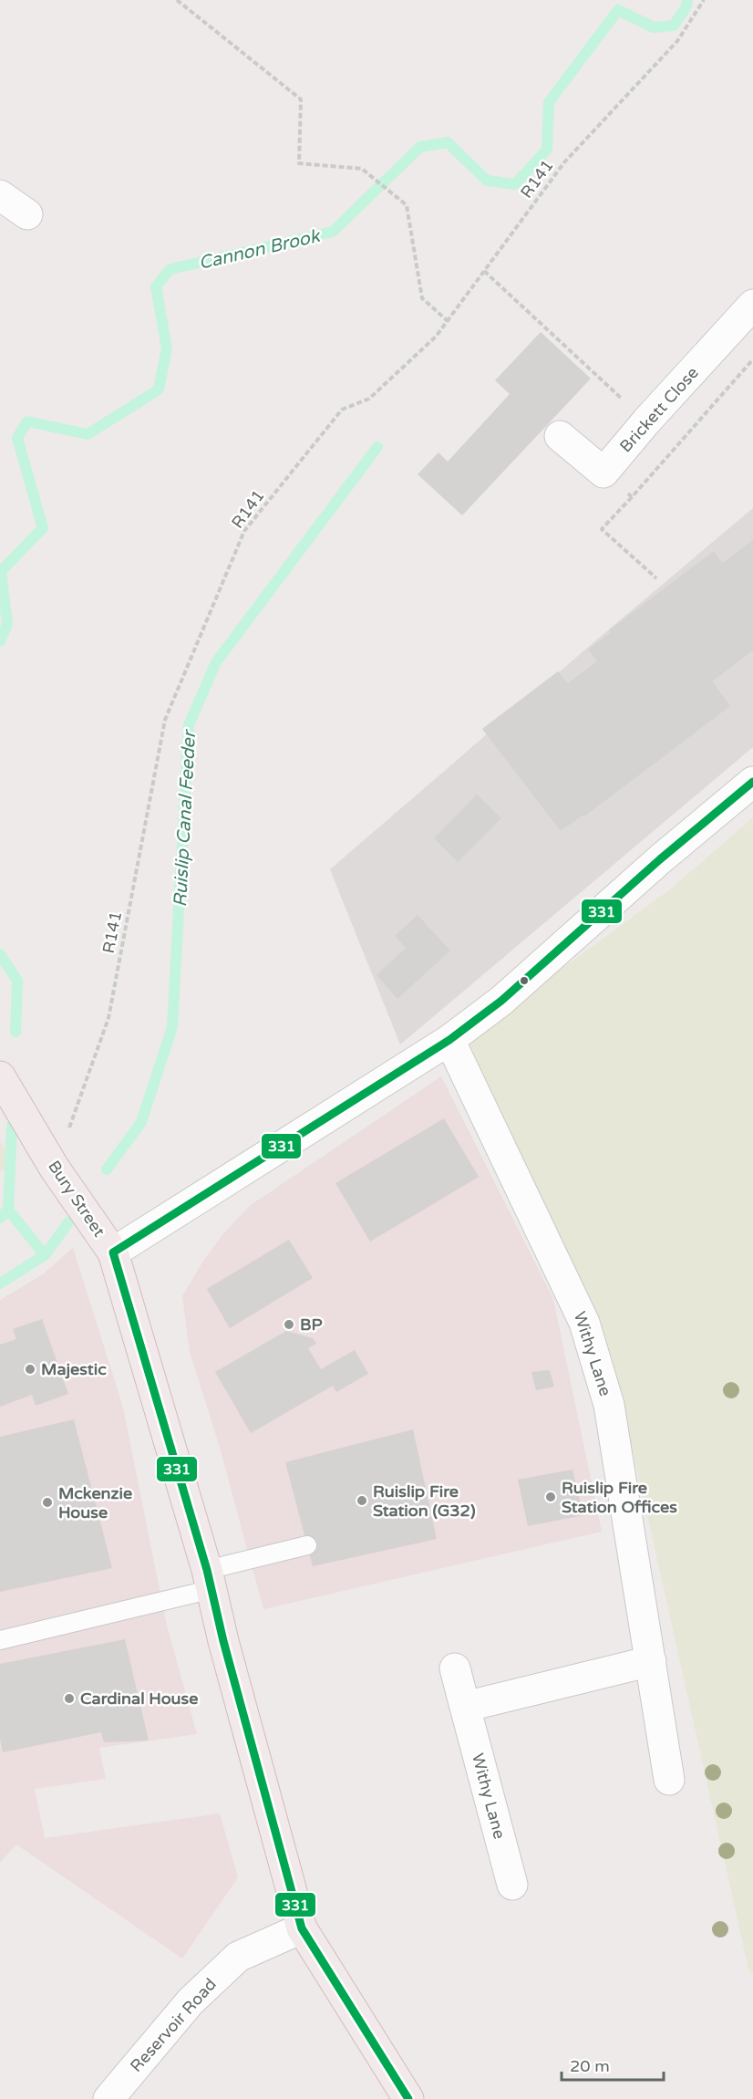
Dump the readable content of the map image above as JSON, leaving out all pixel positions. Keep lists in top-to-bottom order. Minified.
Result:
{"streets":{"main road":["Bury Street"],"street":["Brickett Close","Withy Lane","Reservoir Road"],"path":["R141"]},"crossings":[["R141","Bury Street"],["Bury Street","Reservoir Road"]],"water":["Cannon Brook","Ruislip Canal Feeder"],"places":["BP","Majestic","Ruislip Fire Station Offices","Ruislip Fire Station (G32)","Mckenzie House","Cardinal House"],"lines":["transit line 331"],"scale_bar":"20 m"}
